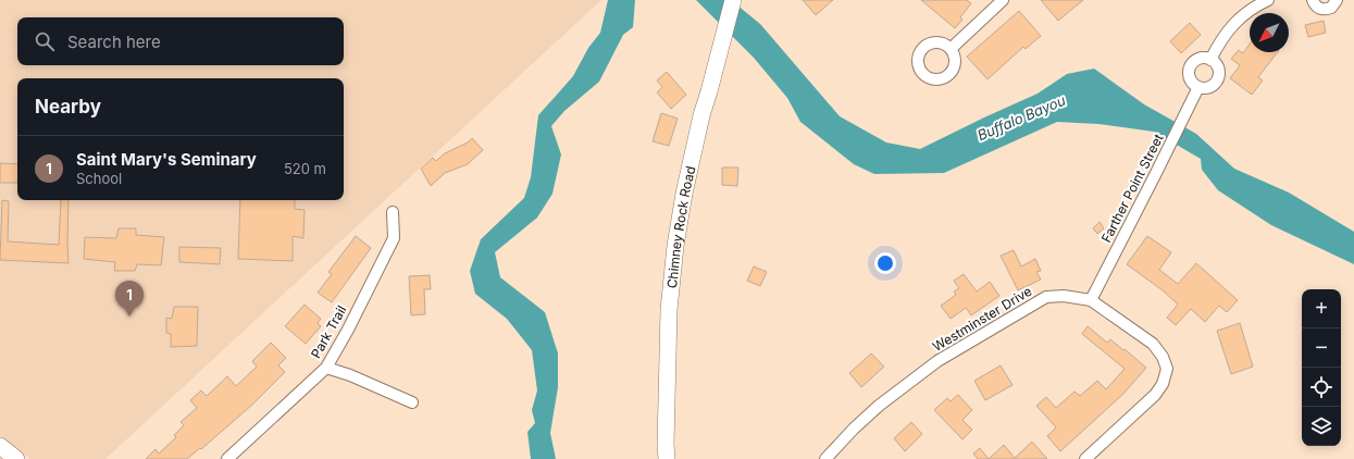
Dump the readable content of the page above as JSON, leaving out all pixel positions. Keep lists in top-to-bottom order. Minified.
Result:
{"streets":{"main road":["Chimney Rock Road"],"street":["Farther Point Street","Westminster Drive","Park Trail"]},"crossings":[["Farther Point Street","Westminster Drive"]],"water":["Buffalo Bayou"],"north":"bottom left","page":{"search":"Search here","heading":"Nearby","list":[{"mark":"1","name":"Saint Mary's Seminary","note":"School","value":"520 m"}],"pins":"1","map_buttons":["+","−"]}}
